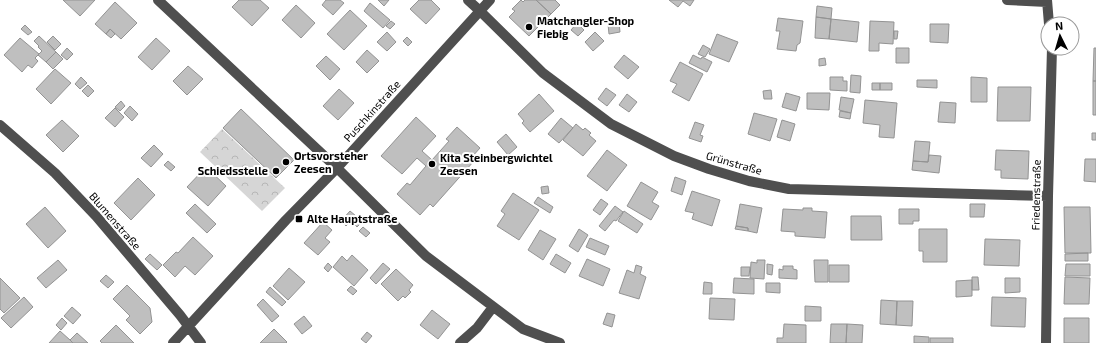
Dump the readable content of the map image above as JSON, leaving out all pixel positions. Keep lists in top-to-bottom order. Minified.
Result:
{"streets":{"street":["Puschkinstraße","Grünstraße","Friedenstraße","Blumenstraße"]},"crossings":[["Puschkinstraße","Grünstraße"],["Puschkinstraße","Blumenstraße"],["Grünstraße","Friedenstraße"]],"places":{"other":["Matchangler-Shop Fiebig","Ortsvorsteher Zeesen","Kita Steinbergwichtel Zeesen","Schiedsstelle"],"transit":["Alte Hauptstraße"]},"north":"top"}
